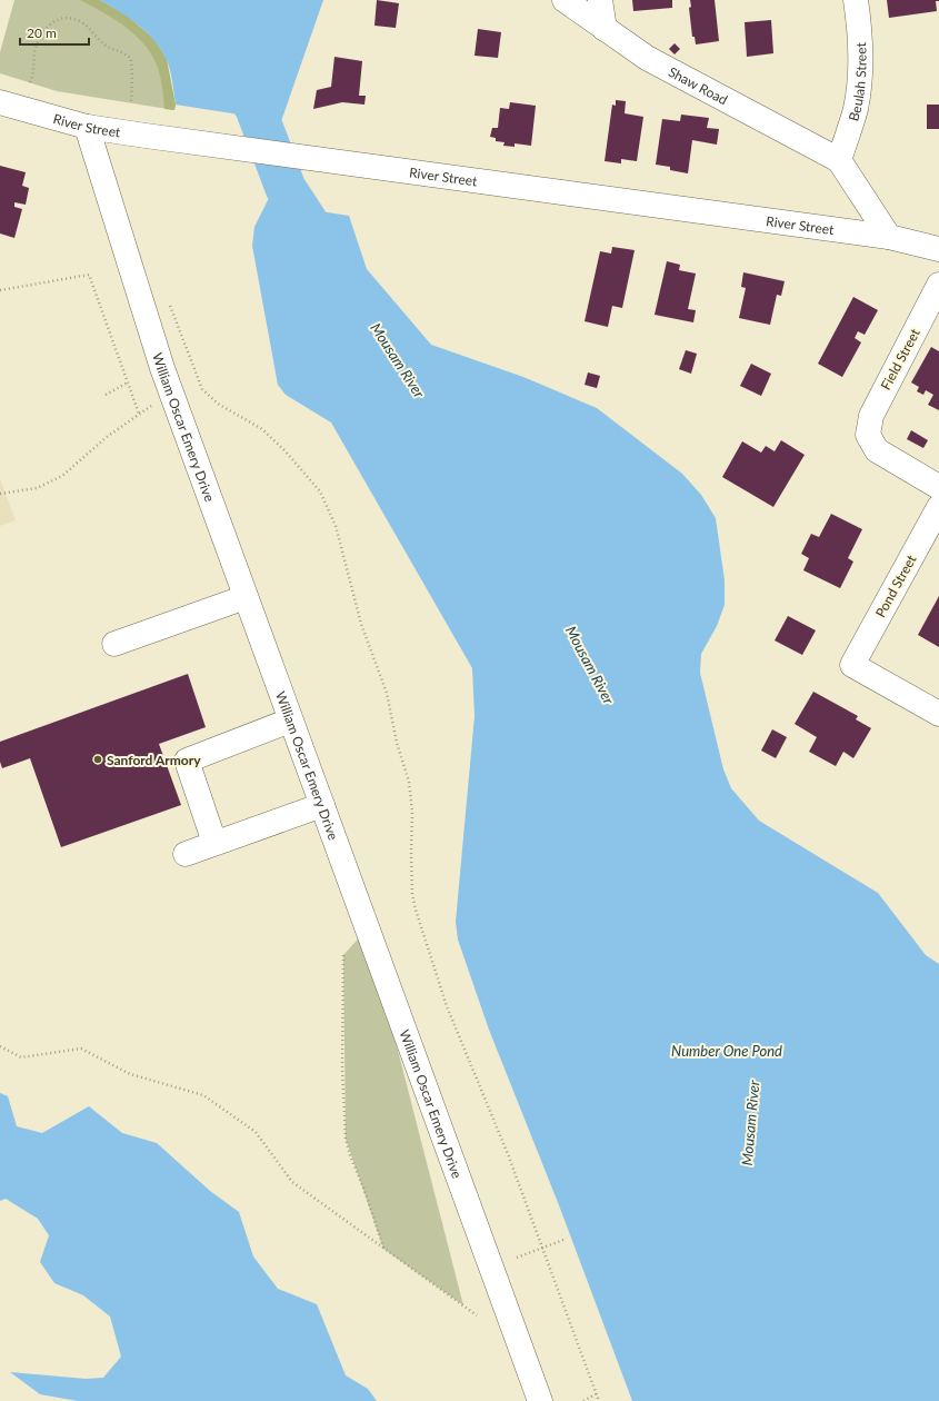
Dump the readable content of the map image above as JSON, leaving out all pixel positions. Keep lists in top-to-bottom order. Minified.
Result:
{"streets":{"street":["Beulah Street","Shaw Road","River Street","Field Street","William Oscar Emery Drive","Pond Street"]},"crossings":[["Beulah Street","Shaw Road"],["River Street","William Oscar Emery Drive"]],"water":["Mousam River","Number One Pond"],"places":["Sanford Armory"],"scale_bar":"20 m"}
